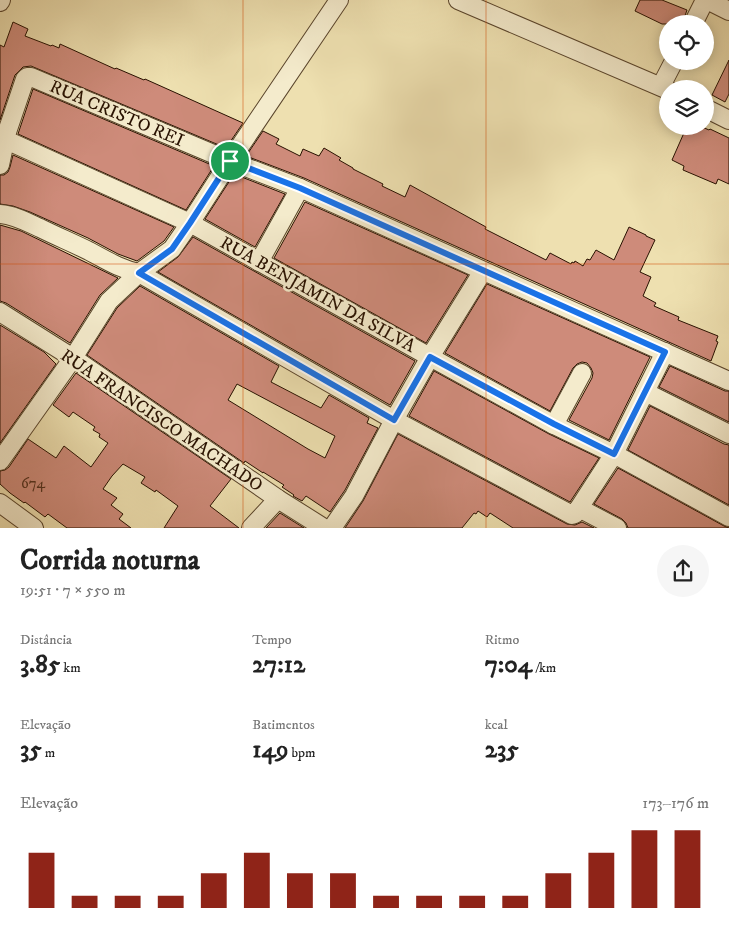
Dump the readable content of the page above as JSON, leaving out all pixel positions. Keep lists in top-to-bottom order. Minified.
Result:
{"streets":{"street":["RUA CRISTO REI","RUA BENJAMIN DA SILVA","RUA FRANCISCO MACHADO"]},"crossings":[["RUA CRISTO REI","RUA BENJAMIN DA SILVA"]],"house_numbers":["674"],"page":{"heading":["Corrida noturna","19:51 · 7 × 550 m"],"stats":[["Distância","3.85 km"],["Tempo","27:12"],["Ritmo","7:04 /km"],["Elevação","35 m"],["Batimentos","149 bpm"],["kcal","235"]],"chart":["Elevação","173–176 m"]}}
